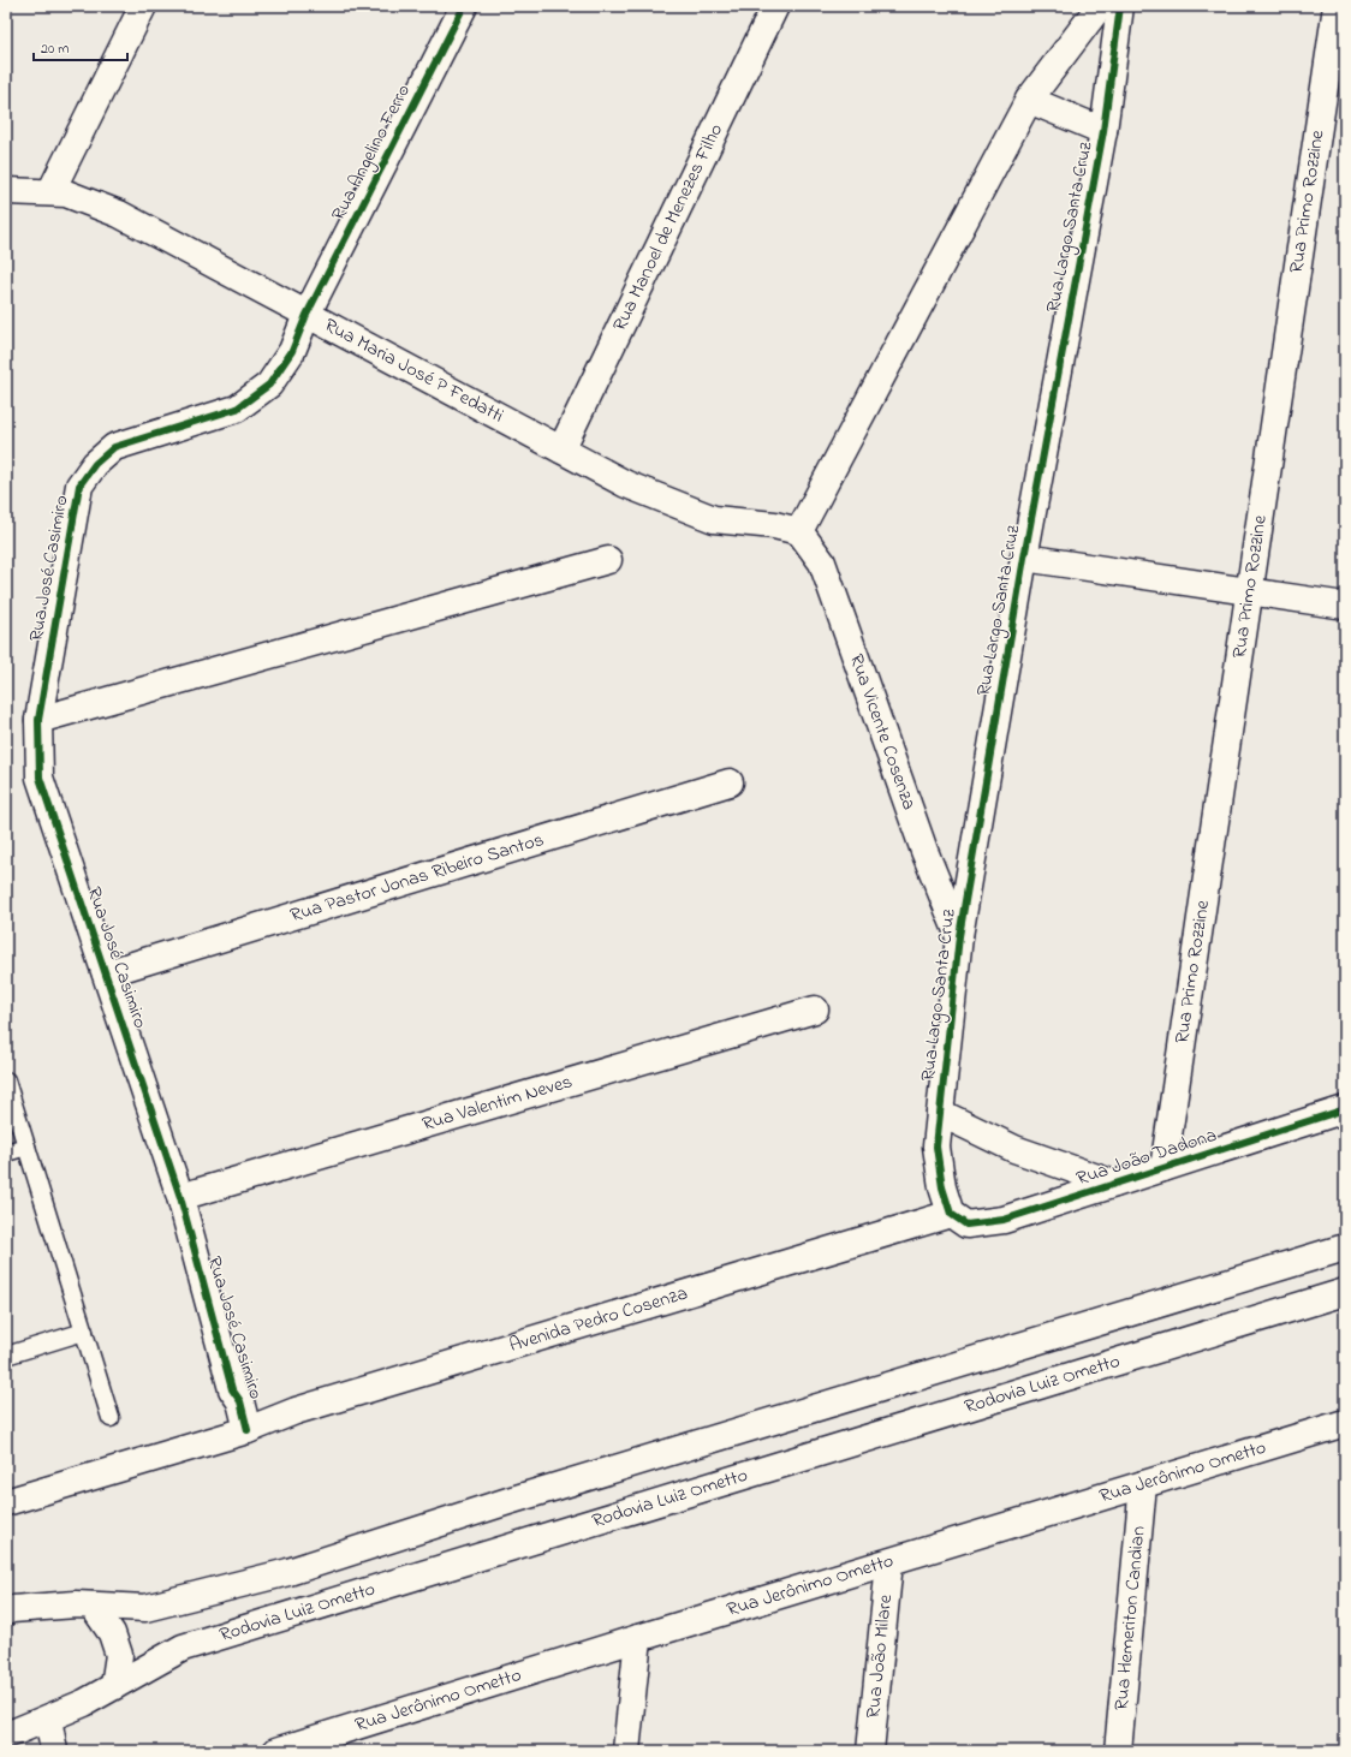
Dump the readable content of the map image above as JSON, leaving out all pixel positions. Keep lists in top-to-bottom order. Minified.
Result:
{"streets":{"street":["Rua Angelino Ferro","Rua Primo Rozzine","Rua Manoel de Menezes Filho","Rua Largo Santa Cruz","Rua Maria José P Fedatti","Rua José Casimiro","Rua Vicente Cosenza","Rua Pastor Jonas Ribeiro Santos","Rua Valentim Neves","Rua João Dadona","Avenida Pedro Cosenza","Rodovia Luiz Ometto","Rua Jerônimo Ometto","Rua Hemeriton Candian","Rua João Milare"]},"crossings":[["Rua Angelino Ferro","Rua Maria José P Fedatti"],["Rua Angelino Ferro","Rua José Casimiro"],["Rua Primo Rozzine","Rua João Dadona"],["Rua Manoel de Menezes Filho","Rua Maria José P Fedatti"],["Rua Largo Santa Cruz","Rua Vicente Cosenza"],["Rua Largo Santa Cruz","Rua João Dadona"],["Rua Largo Santa Cruz","Avenida Pedro Cosenza"],["Rua Maria José P Fedatti","Rua Vicente Cosenza"],["Rua José Casimiro","Rua Pastor Jonas Ribeiro Santos"],["Rua José Casimiro","Rua Valentim Neves"],["Rua José Casimiro","Avenida Pedro Cosenza"],["Rua João Dadona","Avenida Pedro Cosenza"],["Rua Jerônimo Ometto","Rua Hemeriton Candian"],["Rua Jerônimo Ometto","Rua João Milare"]],"scale_bar":"20 m"}
